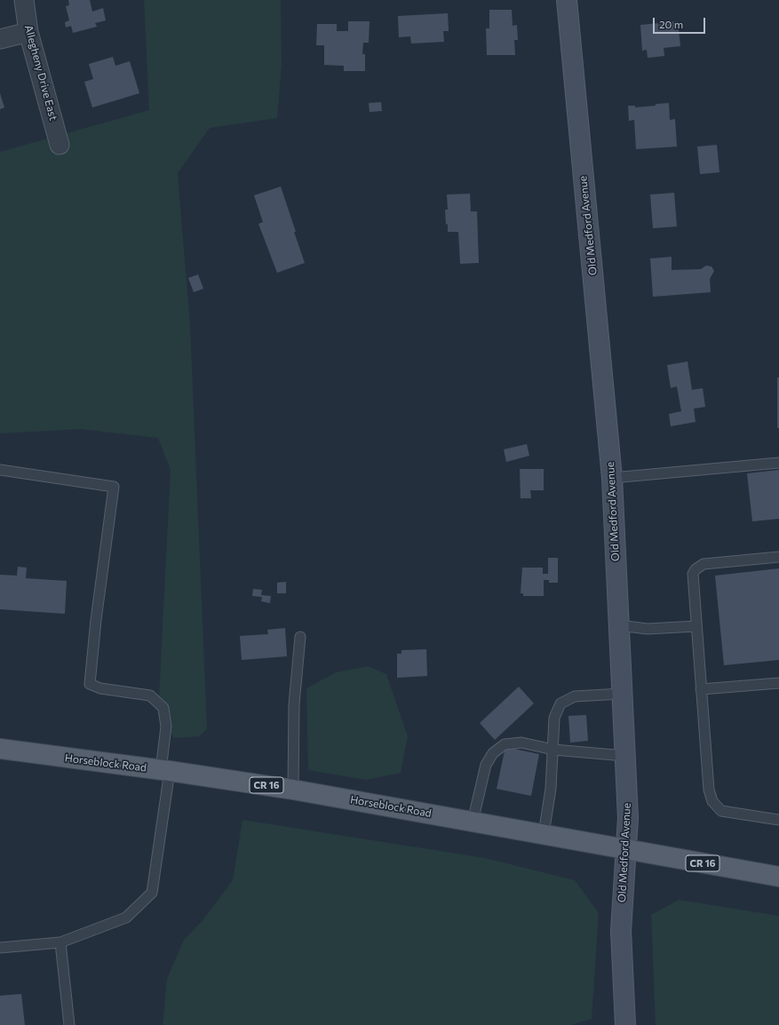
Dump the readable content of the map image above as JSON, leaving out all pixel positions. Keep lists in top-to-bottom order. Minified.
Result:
{"streets":{"main road":["Horseblock Road","CR 16"],"street":["Allegheny Drive East","Old Medford Avenue"]},"crossings":[["Old Medford Avenue","Horseblock Road"]],"scale_bar":"20 m"}
